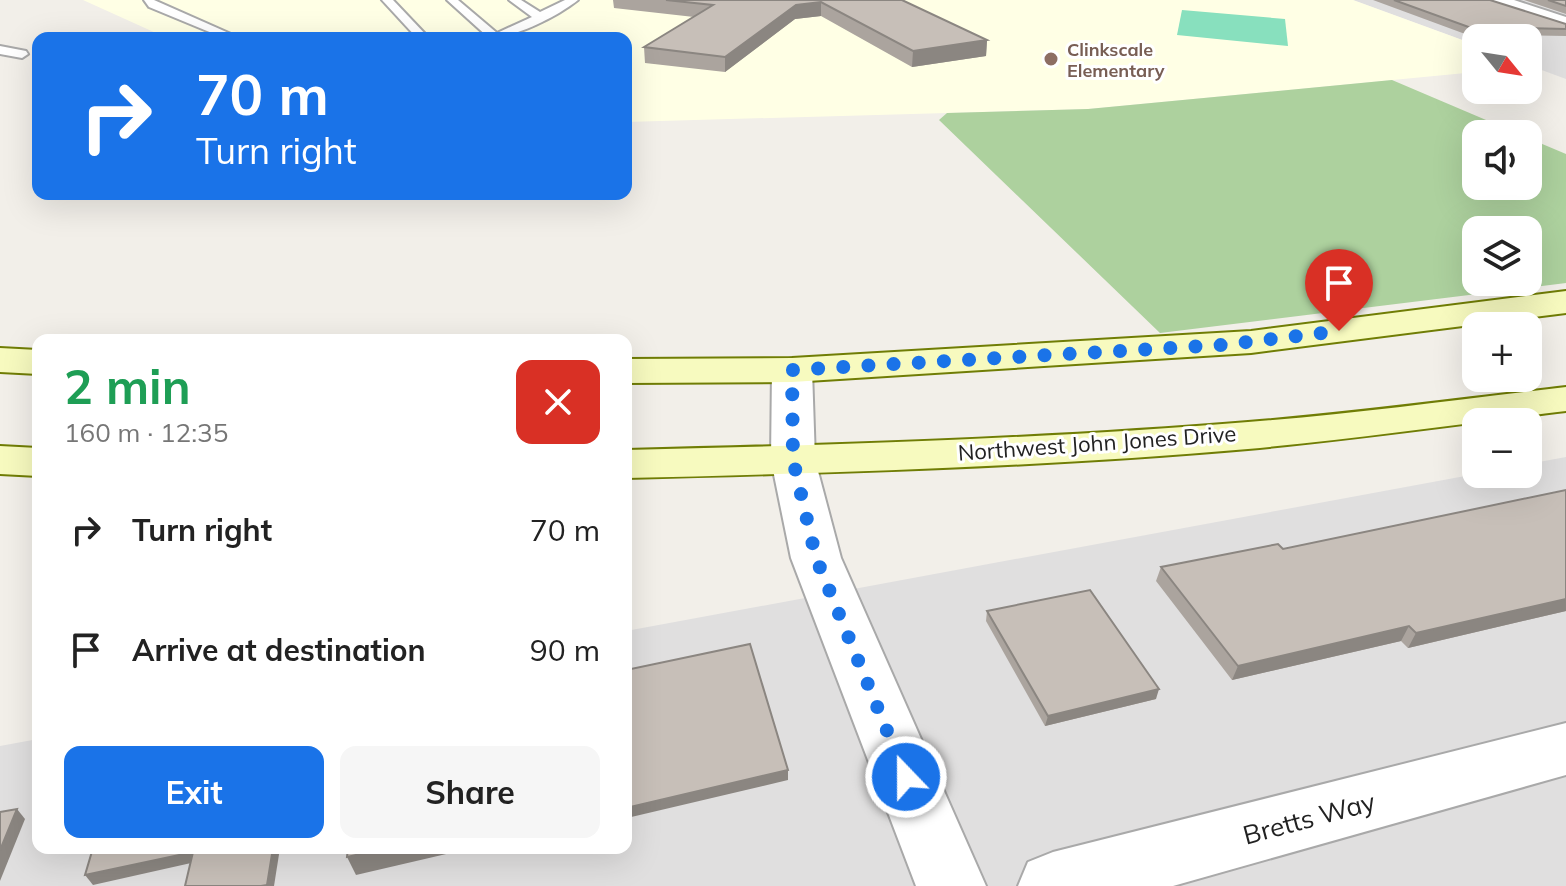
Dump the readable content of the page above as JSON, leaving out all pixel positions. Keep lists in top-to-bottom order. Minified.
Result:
{"streets":{"main road":["Northwest John Jones Drive"],"street":["Bretts Way"]},"places":["Clinkscale Elementary"],"north":"bottom right","page":{"map_buttons":["+","−"],"turn":["70 m","Turn right"],"heading":["2 min","160 m · 12:35"],"list":[{"name":"Turn right","value":"70 m"},{"name":"Arrive at destination","value":"90 m"}],"buttons":["Exit","Share"]}}
